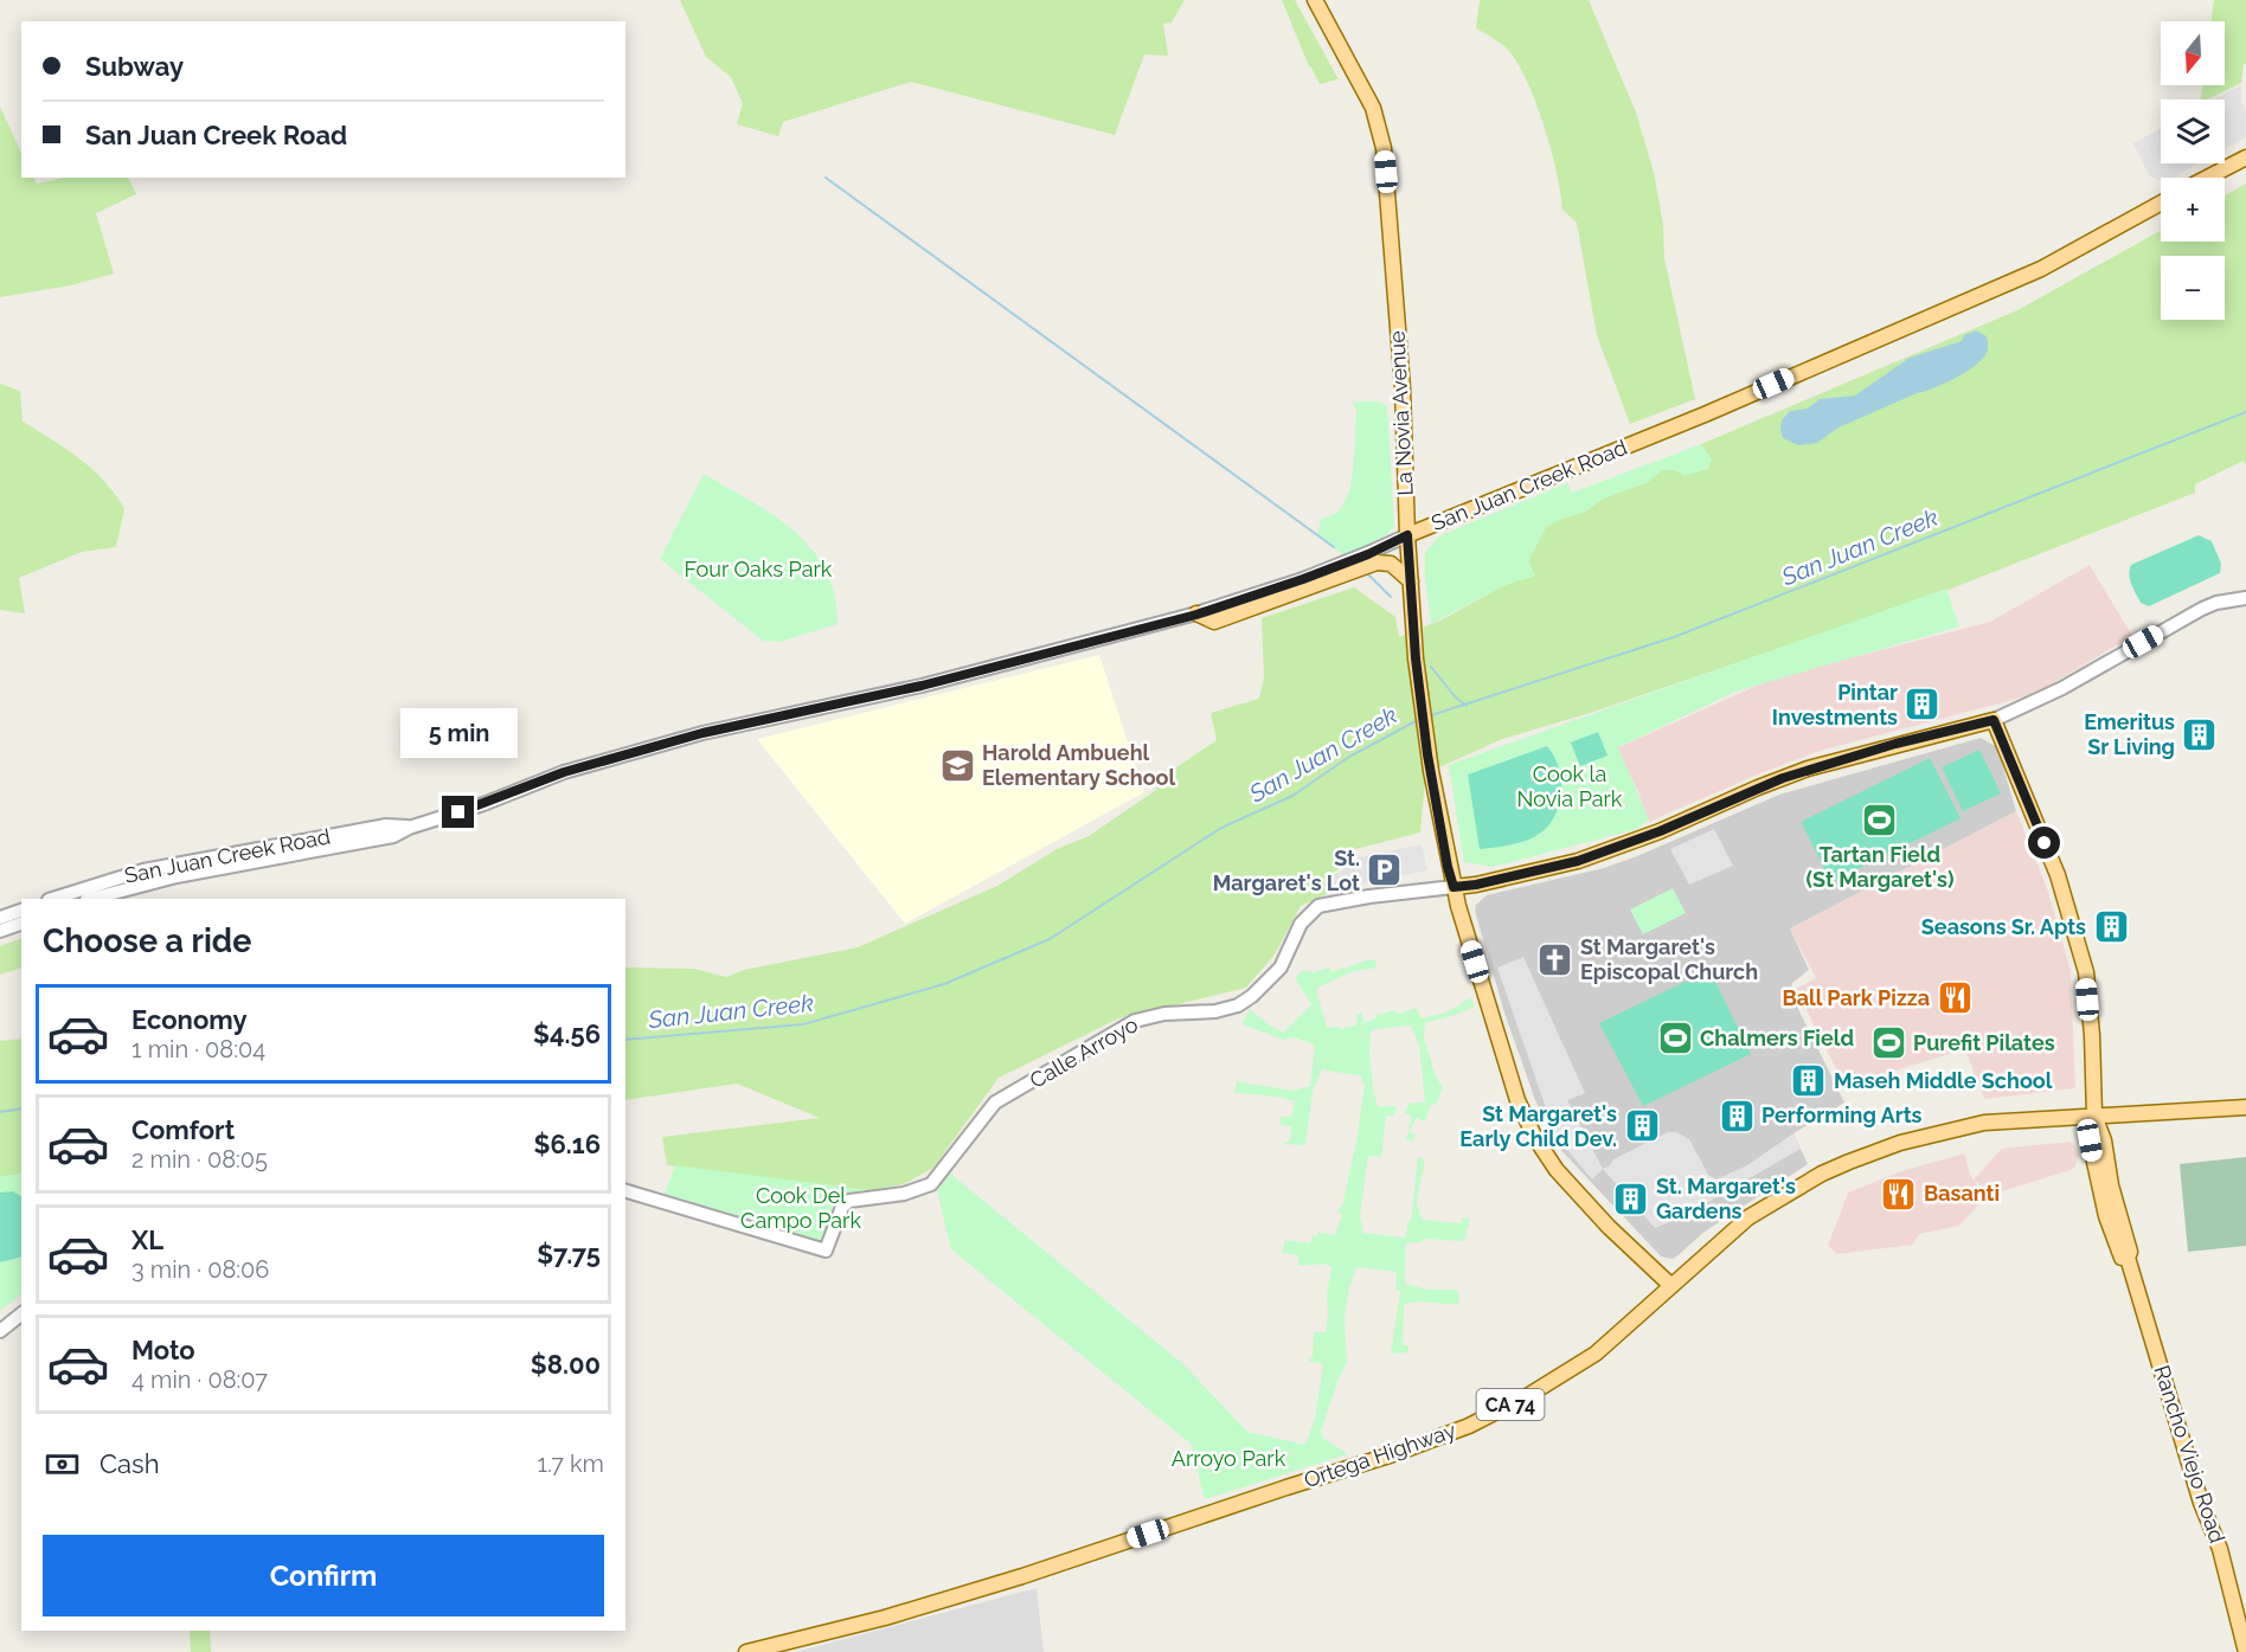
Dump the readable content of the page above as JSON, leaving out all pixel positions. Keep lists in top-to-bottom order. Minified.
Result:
{"streets":{"main road":["La Novia Avenue","San Juan Creek Road","Calle Arroyo","CA 74","Rancho Viejo Road","Ortega Highway"]},"crossings":[["La Novia Avenue","San Juan Creek Road"],["La Novia Avenue","Calle Arroyo"],["La Novia Avenue","Ortega Highway"],["Calle Arroyo","Rancho Viejo Road"],["Rancho Viejo Road","Ortega Highway"]],"water":["San Juan Creek"],"parks":["Four Oaks Park","Cook la Novia Park","Cook Del Campo Park","Arroyo Park"],"places":{"building":["Pintar Investments","Emeritus Sr Living","Seasons Sr. Apts","Maseh Middle School","Performing Arts","St Margaret's Early Child Dev.","St. Margaret's Gardens"],"school or university":["Harold Ambuehl Elementary School"],"sports":["Tartan Field (St Margaret's)","Chalmers Field","Purefit Pilates"],"parking":["St. Margaret's Lot"],"church":["St Margaret's Episcopal Church"],"restaurant":["Ball Park Pizza","Basanti"]},"north":"bottom","page":{"map_buttons":["+","−"],"banner":["Subway","San Juan Creek Road"],"bubble":"5 min","heading":"Choose a ride","list":[{"name":"Economy","note":"1 min · 08:04","value":"$4.56"},{"name":"Comfort","note":"2 min · 08:05","value":"$6.16"},{"name":"XL","note":"3 min · 08:06","value":"$7.75"},{"name":"Moto","note":"4 min · 08:07","value":"$8.00"}],"pay":["Cash","1.7 km"],"buttons":"Confirm"}}
